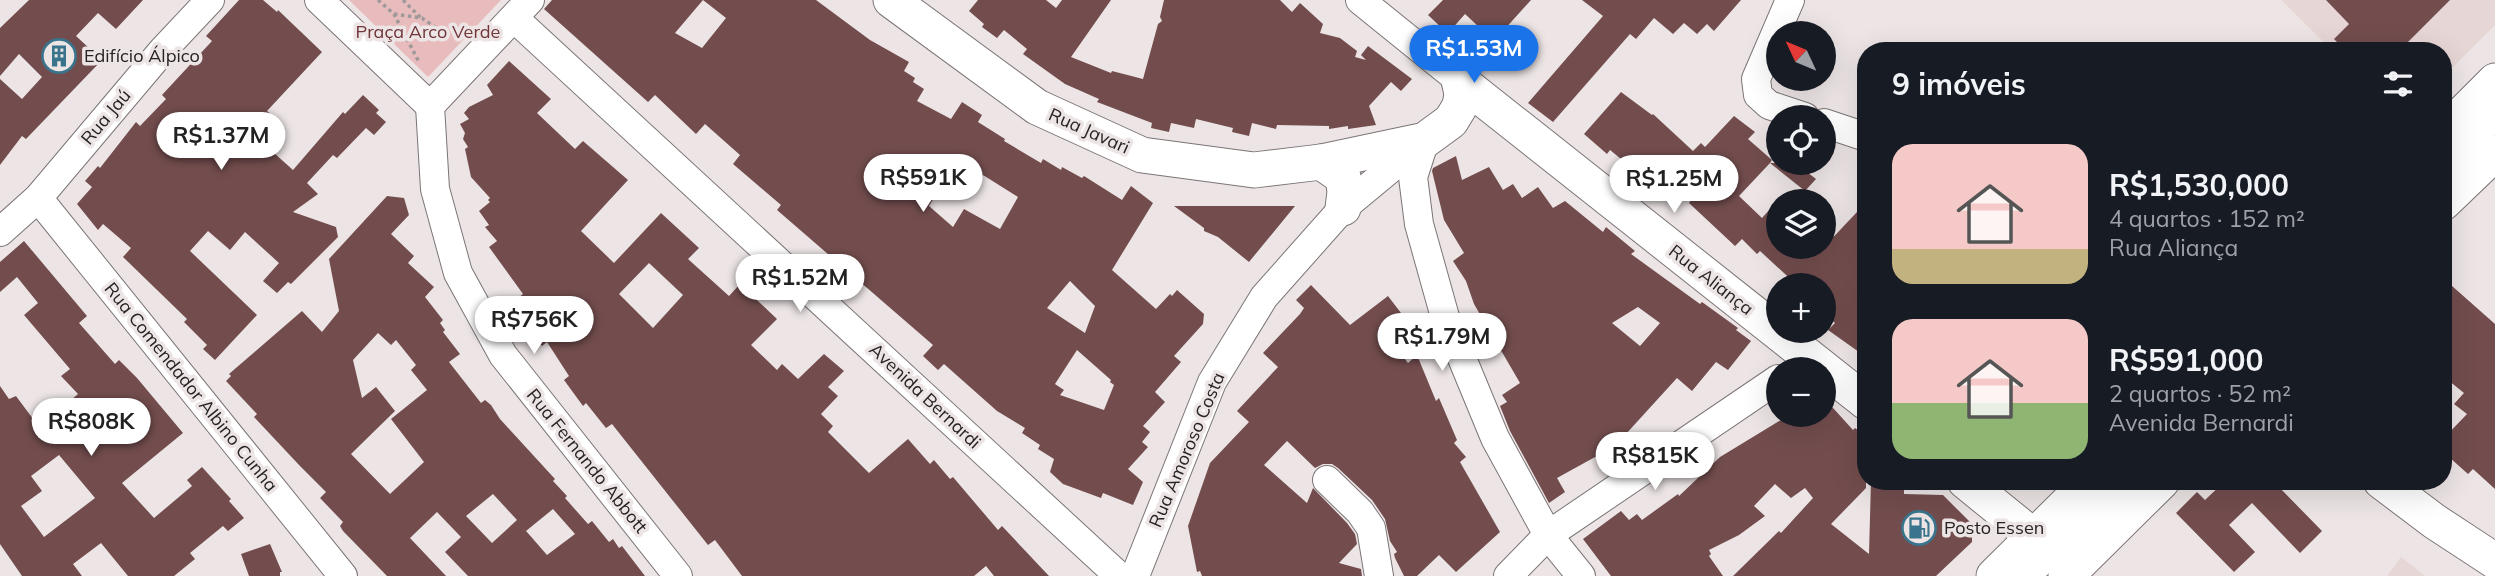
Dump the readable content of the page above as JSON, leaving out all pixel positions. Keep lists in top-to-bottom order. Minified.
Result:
{"streets":{"main road":["Rua Javari","Rua Aliança","Rua Amoroso Costa"],"street":["Rua Jaú","Rua Comendador Albino Cunha","Avenida Bernardi","Rua Fernando Abbott"]},"crossings":[["Rua Jaú","Rua Comendador Albino Cunha"],["Rua Javari","Rua Amoroso Costa"],["Rua Aliança","Rua Amoroso Costa"]],"parks":["Praça Arco Verde"],"places":{"building":["Edifício Álpico"],"fuel station":["Posto Essen"]},"north":"top left","page":{"map_buttons":["+","−"],"price":["R$1.53M","R$1.37M","R$591K","R$1.25M","R$1.52M","R$756K","R$1.79M","R$808K","R$815K"],"heading":"9 imóveis","list":[{"name":"R$1,530,000","note":"4 quartos · 152 m² · Rua Aliança"},{"name":"R$591,000","note":"2 quartos · 52 m² · Avenida Bernardi"}]}}
